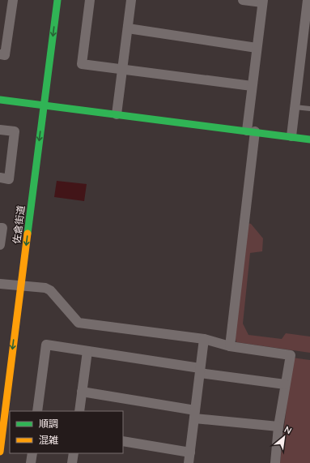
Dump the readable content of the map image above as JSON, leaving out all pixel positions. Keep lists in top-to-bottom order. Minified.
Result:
{"streets":{"main road":["佐倉街道"]},"one_way":["佐倉街道"],"legend":["順調","混雑"],"north":"top right"}
